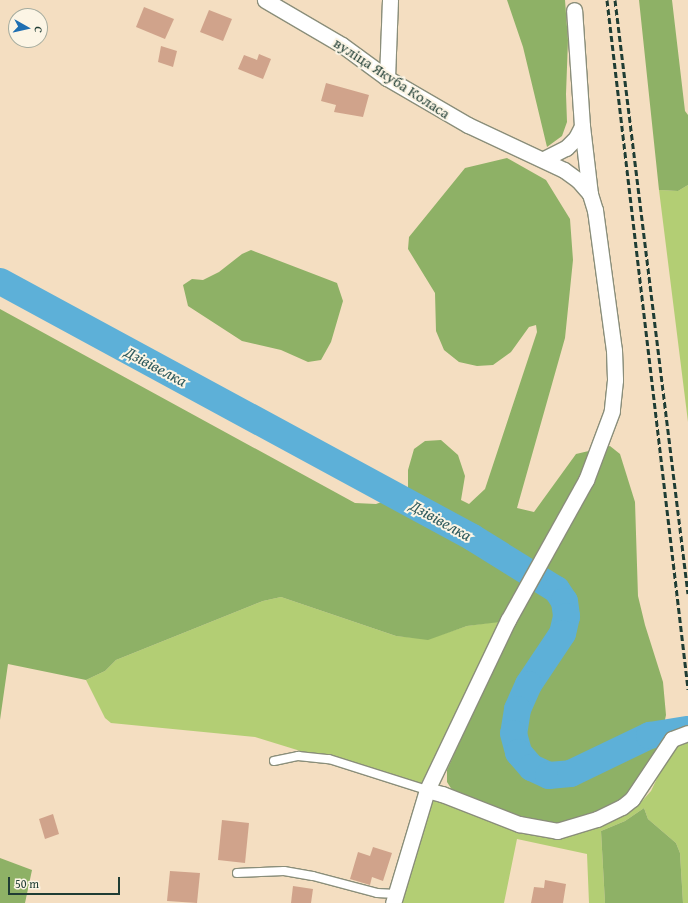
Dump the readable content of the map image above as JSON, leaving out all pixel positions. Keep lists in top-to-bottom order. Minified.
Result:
{"streets":{"street":["вуліца Якуба Коласа"]},"water":["Дзівівелка"],"scale_bar":"50 m","north":"right"}
